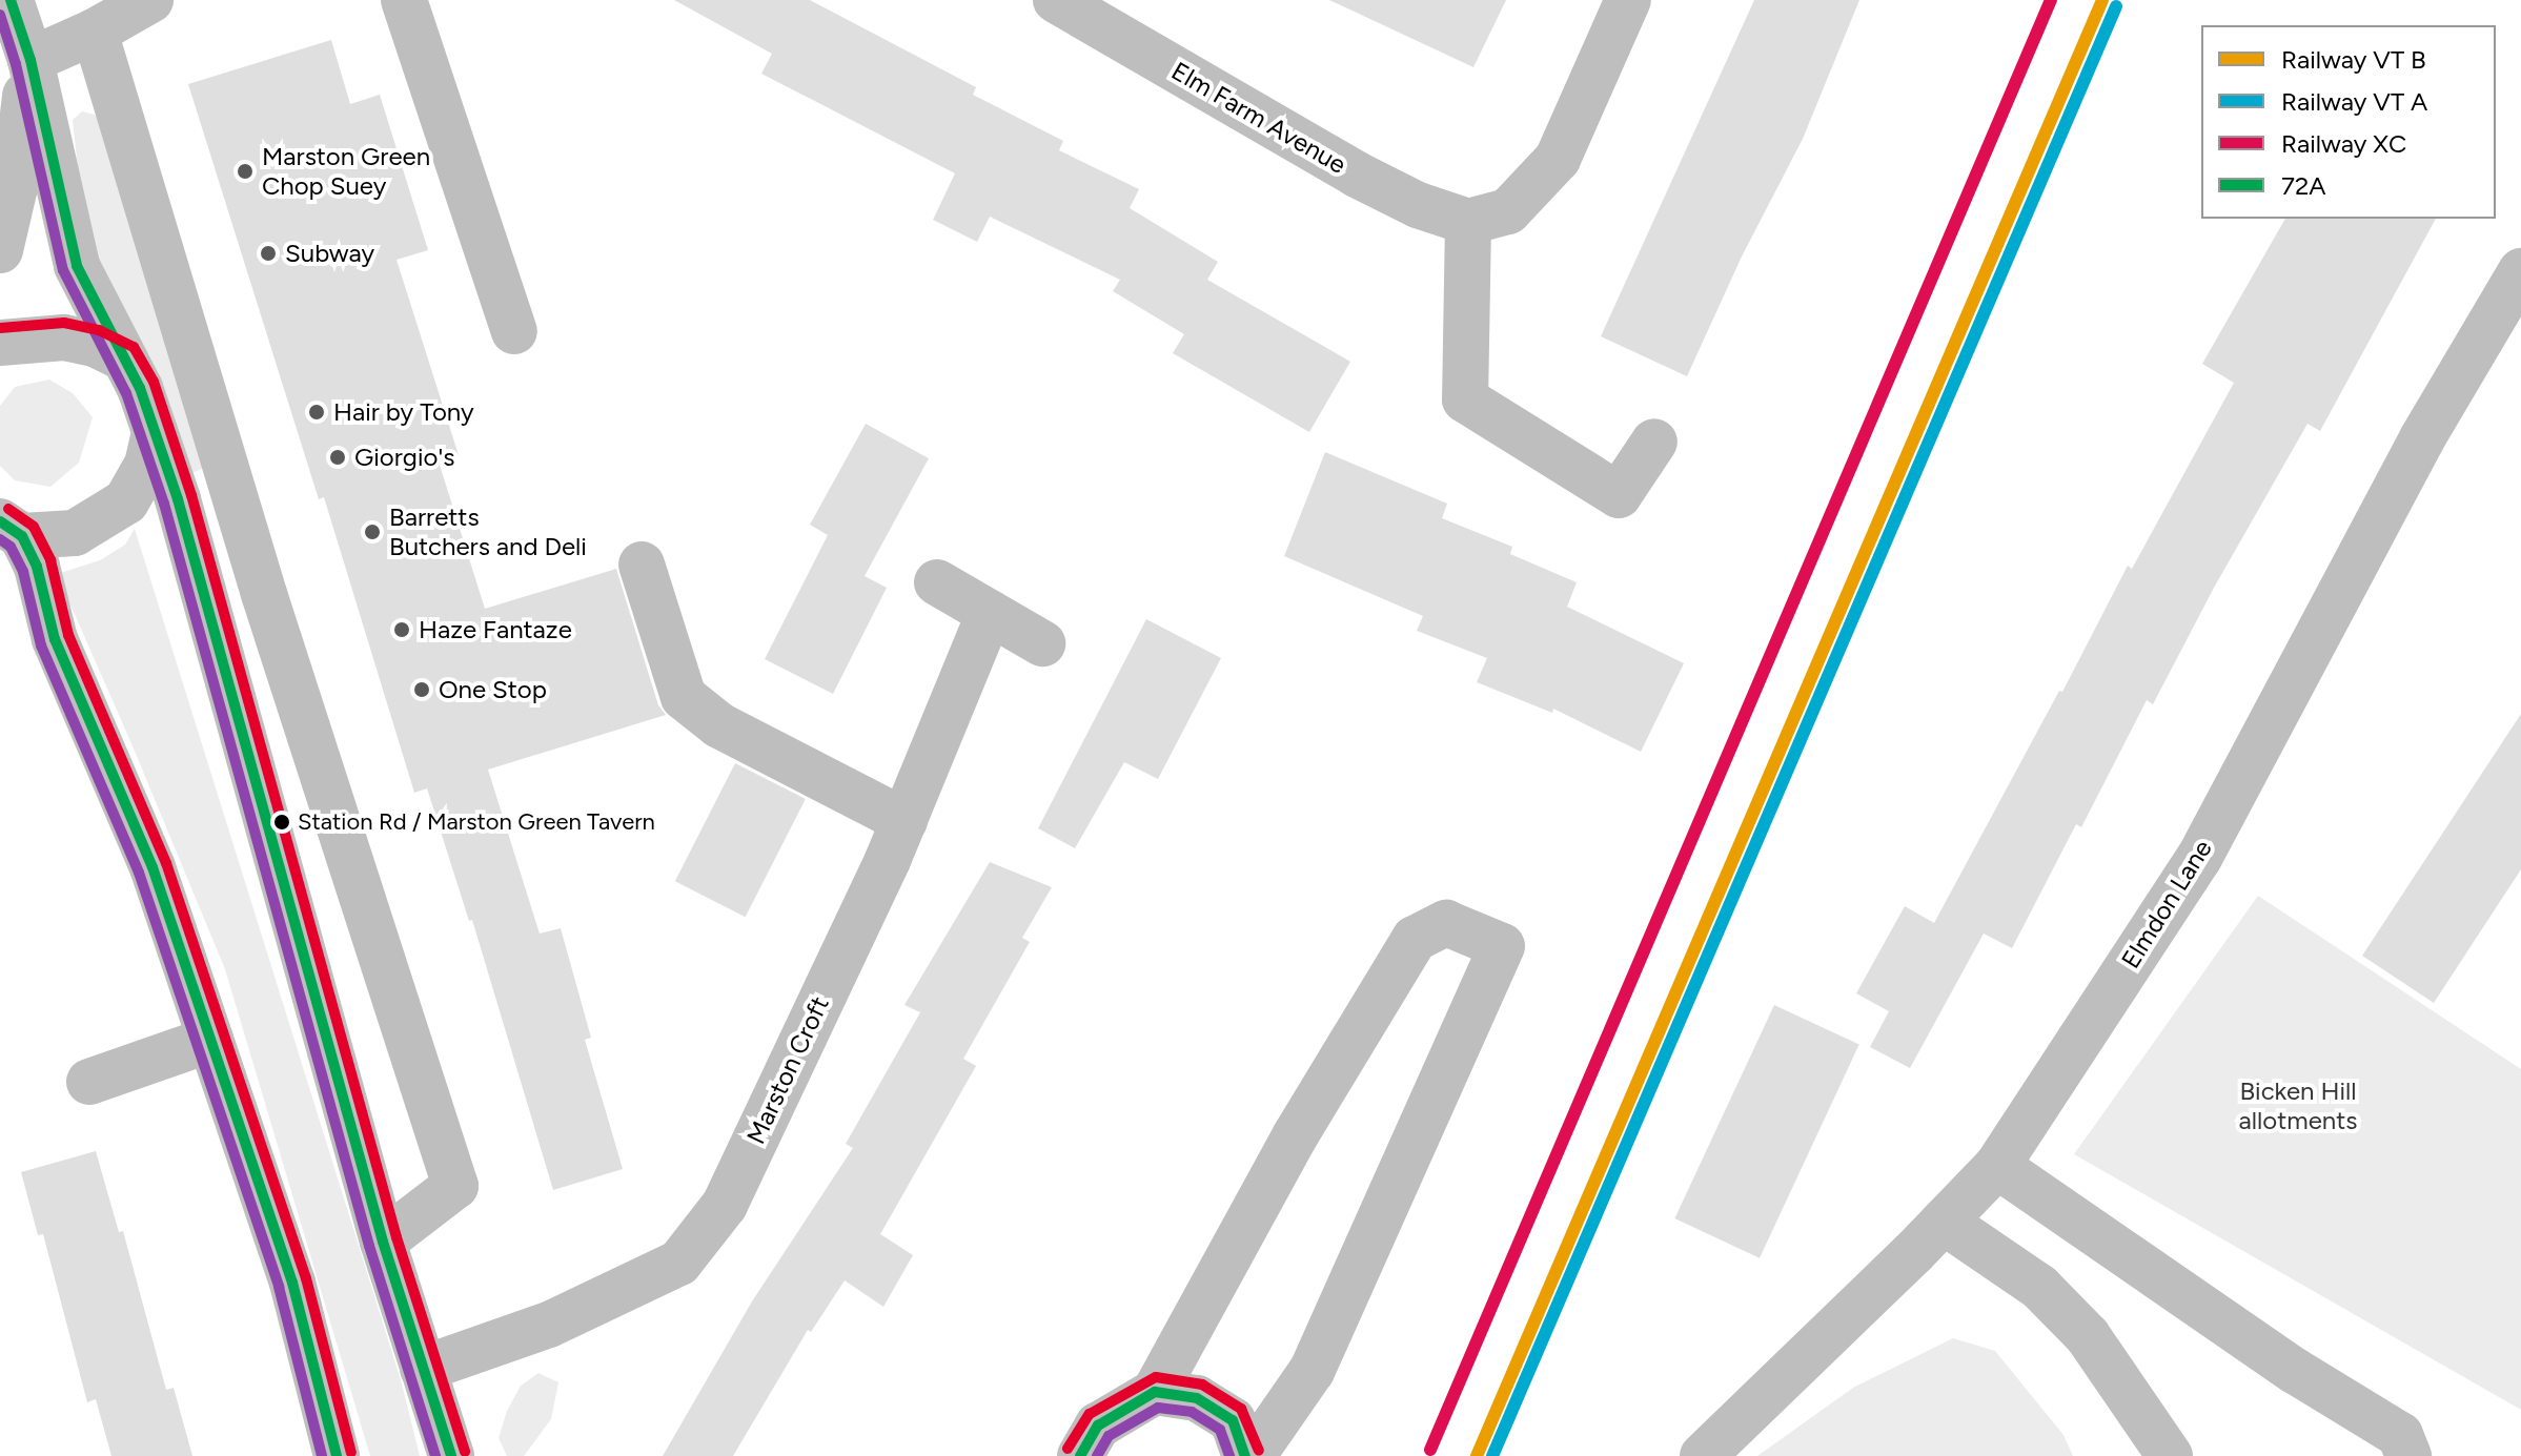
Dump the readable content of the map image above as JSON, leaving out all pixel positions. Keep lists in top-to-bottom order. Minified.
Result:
{"streets":{"street":["Elm Farm Avenue","Elmdon Lane","Marston Croft"]},"parks":["Bicken Hill allotments"],"places":["Marston Green Chop Suey","Subway","Hair by Tony","Giorgio's","Barretts Butchers and Deli","Haze Fantaze","One Stop","Station Rd / Marston Green Tavern"],"lines":["rail line XC","transit line 72A"],"legend":["Railway VT B","Railway VT A","Railway XC","72A"]}
